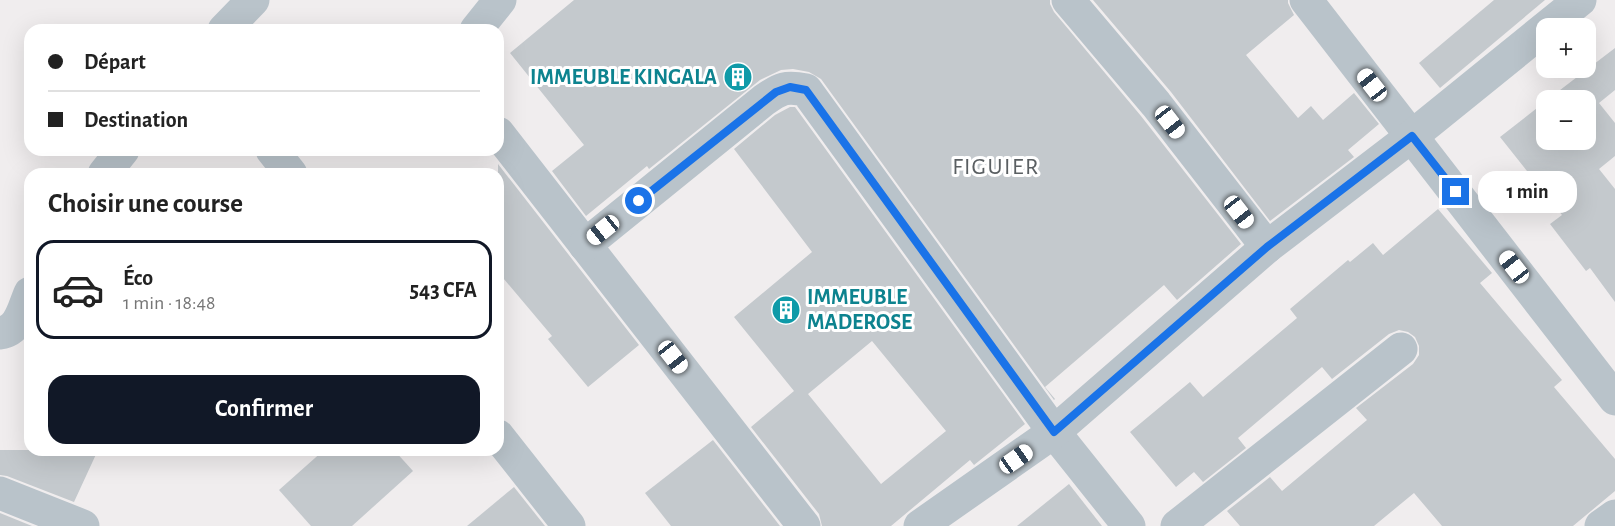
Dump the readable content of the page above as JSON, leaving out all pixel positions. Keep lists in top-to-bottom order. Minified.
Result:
{"districts":["FIGUIER"],"places":{"building":["IMMEUBLE KINGALA","IMMEUBLE MADEROSE"]},"page":{"map_buttons":["+","−"],"banner":["Départ","Destination"],"heading":"Choisir une course","bubble":"1 min","list":[{"name":"Éco","note":"1 min · 18:48","value":"543 CFA"}],"buttons":"Confirmer"}}
